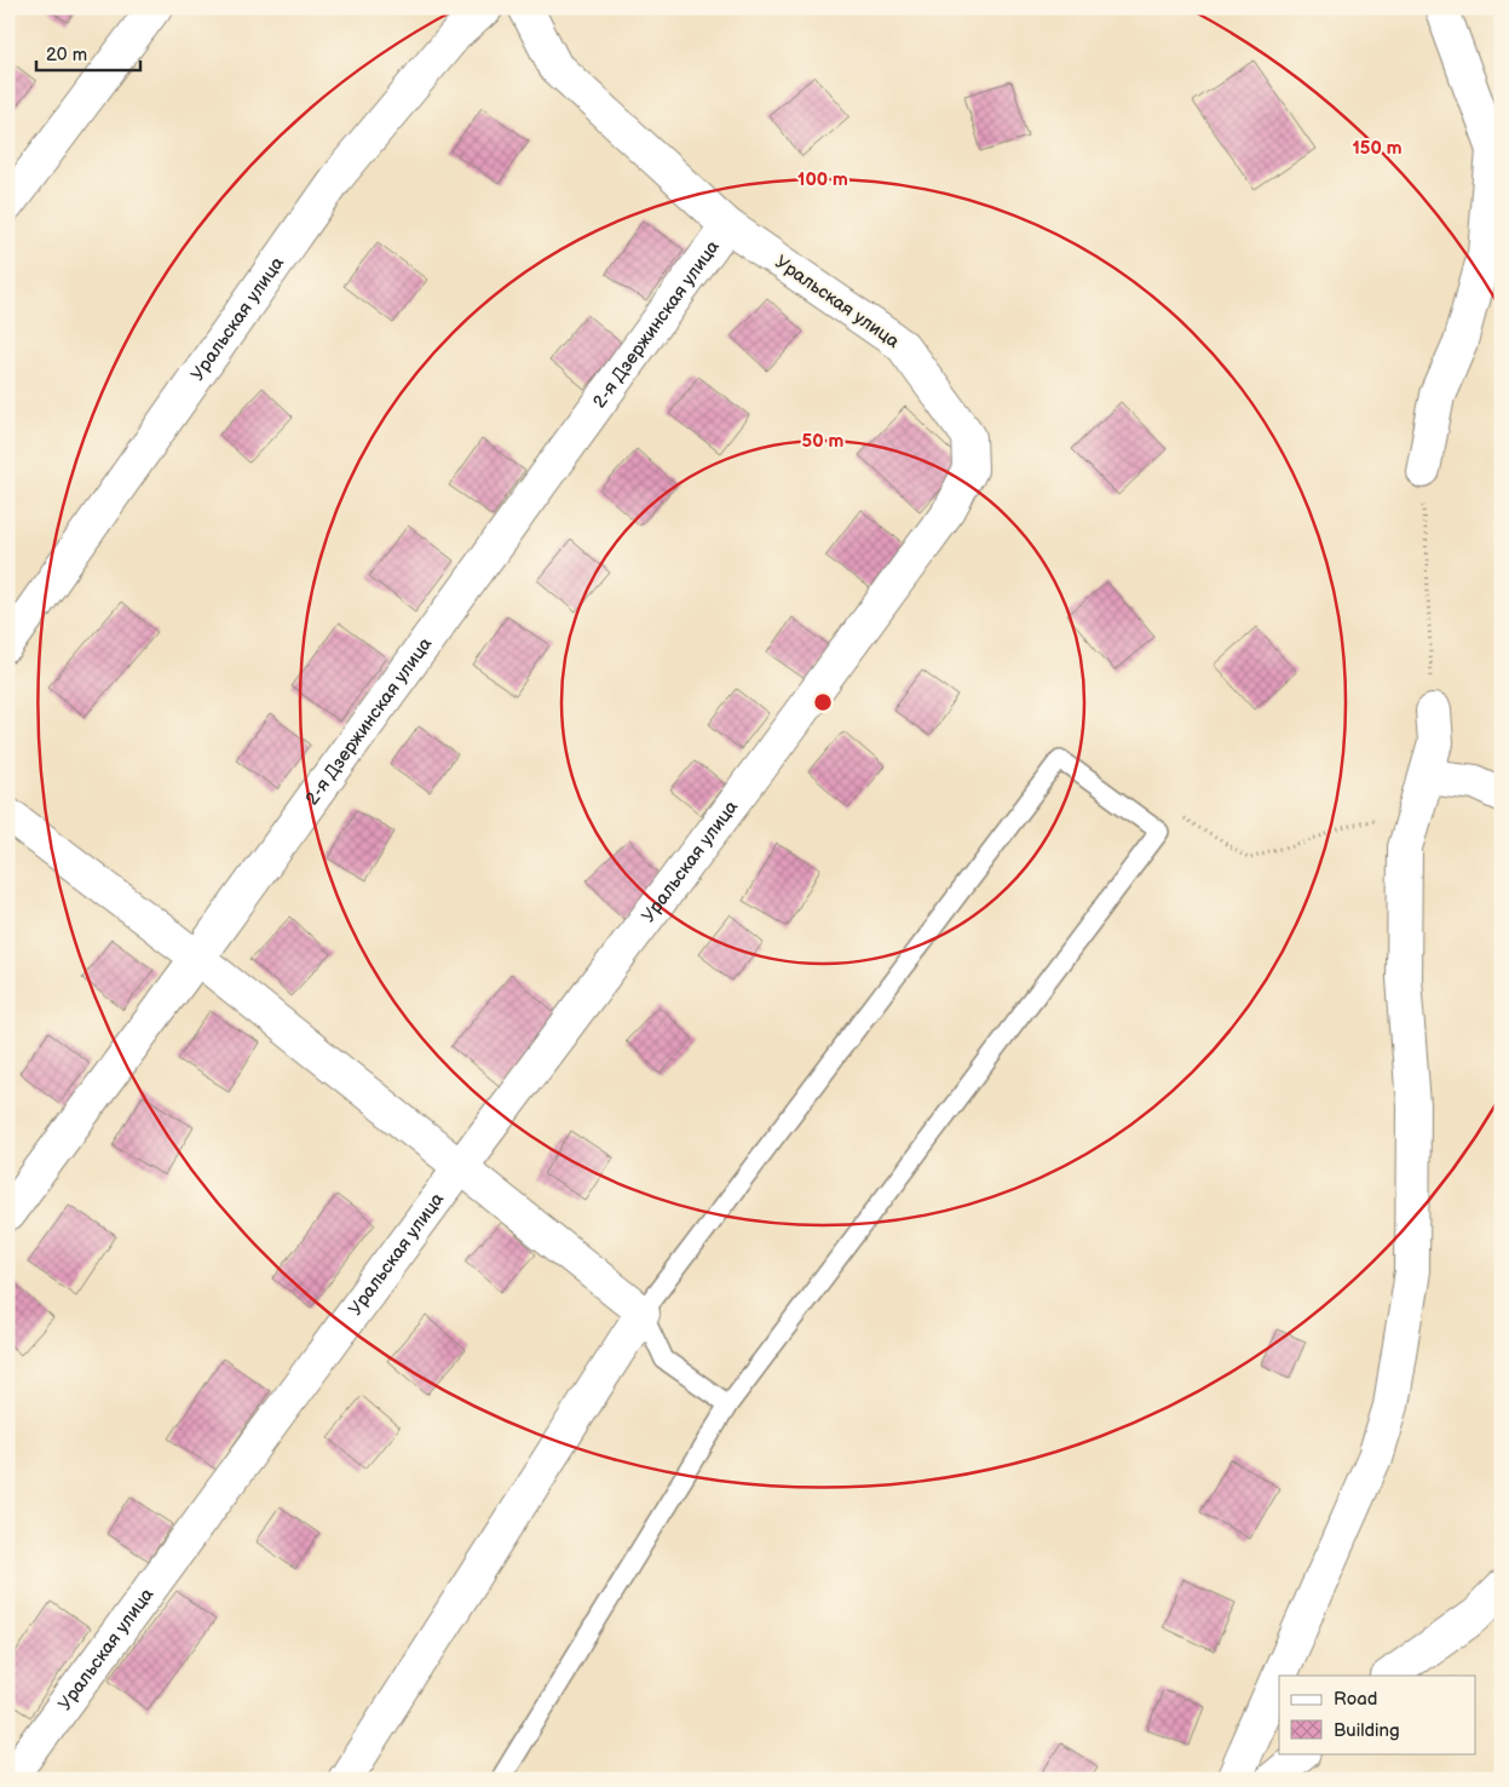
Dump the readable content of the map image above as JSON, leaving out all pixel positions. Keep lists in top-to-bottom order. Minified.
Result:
{"streets":{"street":["Уральская улица","2-я Дзержинская улица"]},"crossings":[["Уральская улица","2-я Дзержинская улица"]],"legend":["Road","Building"],"scale_bar":"20 m","rings":["150 m","100 m","50 m"]}
